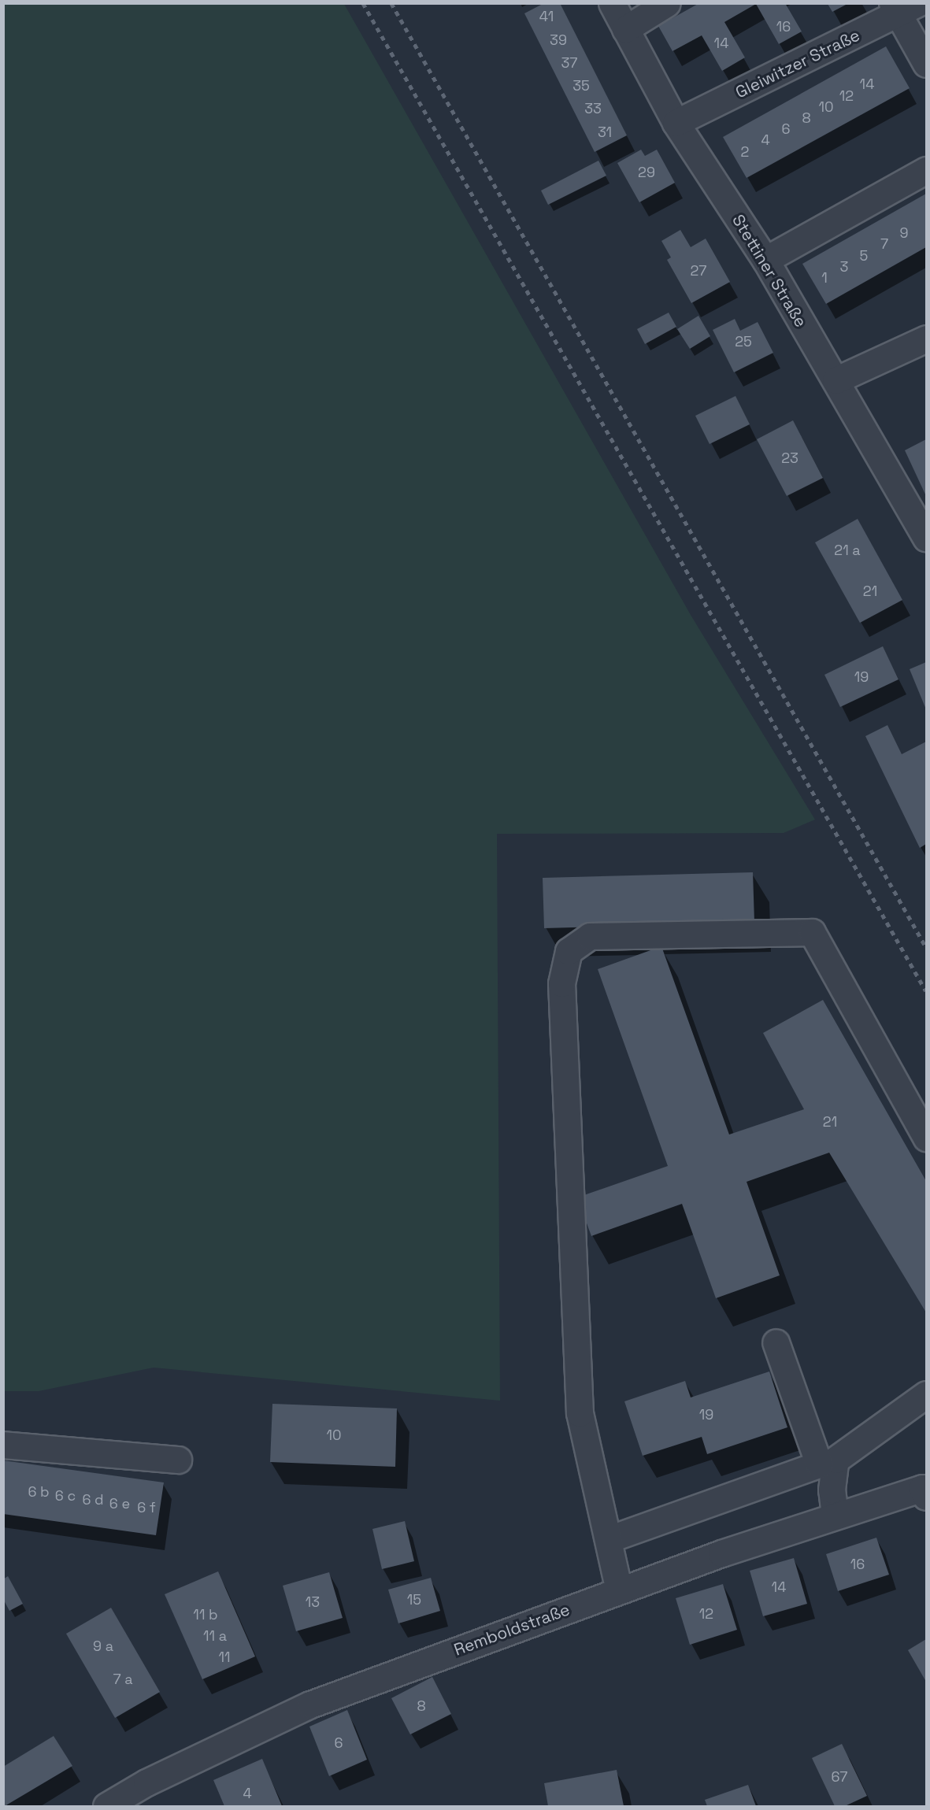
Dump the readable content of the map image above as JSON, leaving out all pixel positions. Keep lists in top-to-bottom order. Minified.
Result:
{"streets":{"street":["Gleiwitzer Straße","Stettiner Straße","Remboldstraße"]},"crossings":[["Gleiwitzer Straße","Stettiner Straße"]],"house_numbers":["41","16","39","14","37","14","35","12","10","33","8","6","31","4","2","29","9","7","5","3","27","1","25","23","21 a","21","19","21","19","10","6 b","6 c","6 d","6 e","6 f","16","14","15","13","12","11 b","11 a","9 a","11","7 a","8","6","67","4"]}
